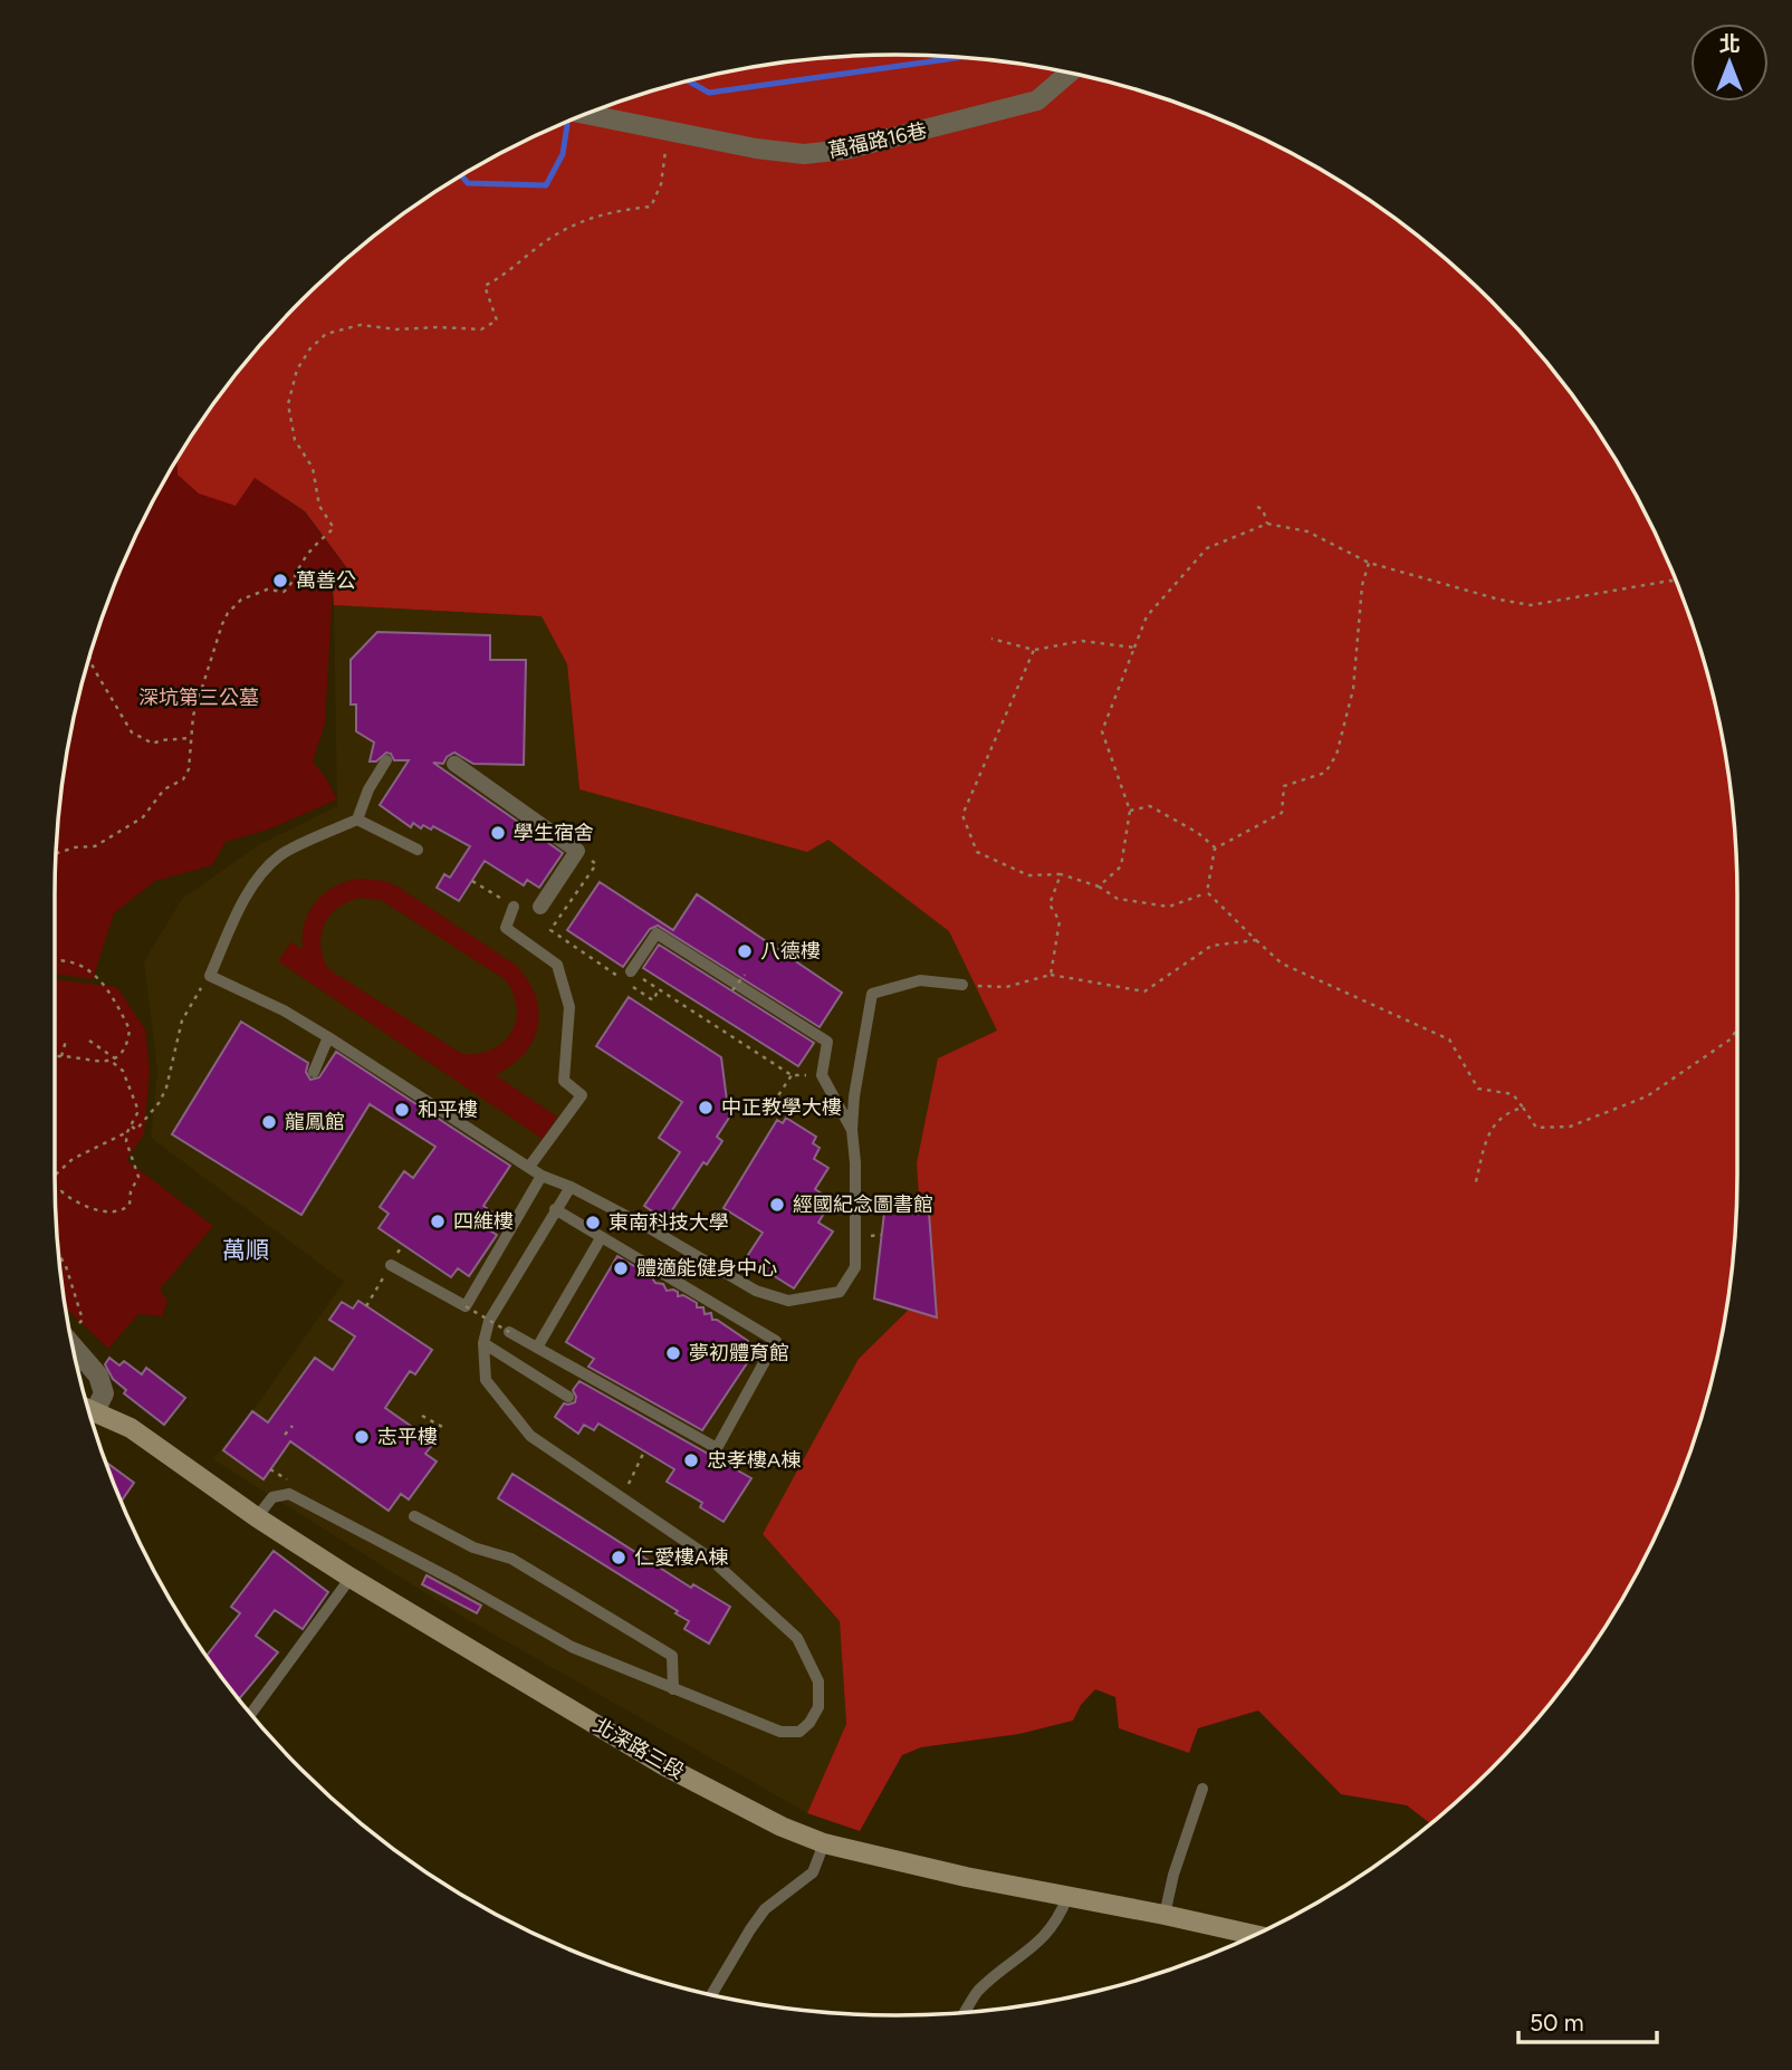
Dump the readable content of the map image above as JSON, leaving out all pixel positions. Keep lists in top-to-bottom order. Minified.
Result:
{"streets":{"main road":["北深路三段"],"street":["萬福路16巷"]},"districts":["萬順"],"parks":["深坑第三公墓"],"places":["萬善公","學生宿舍","八德樓","中正教學大樓","和平樓","龍鳳館","經國紀念圖書館","四維樓","東南科技大學","體適能健身中心","夢初體育館","志平樓","忠孝樓A棟","仁愛樓A棟"],"scale_bar":"50 m","north":"top"}
